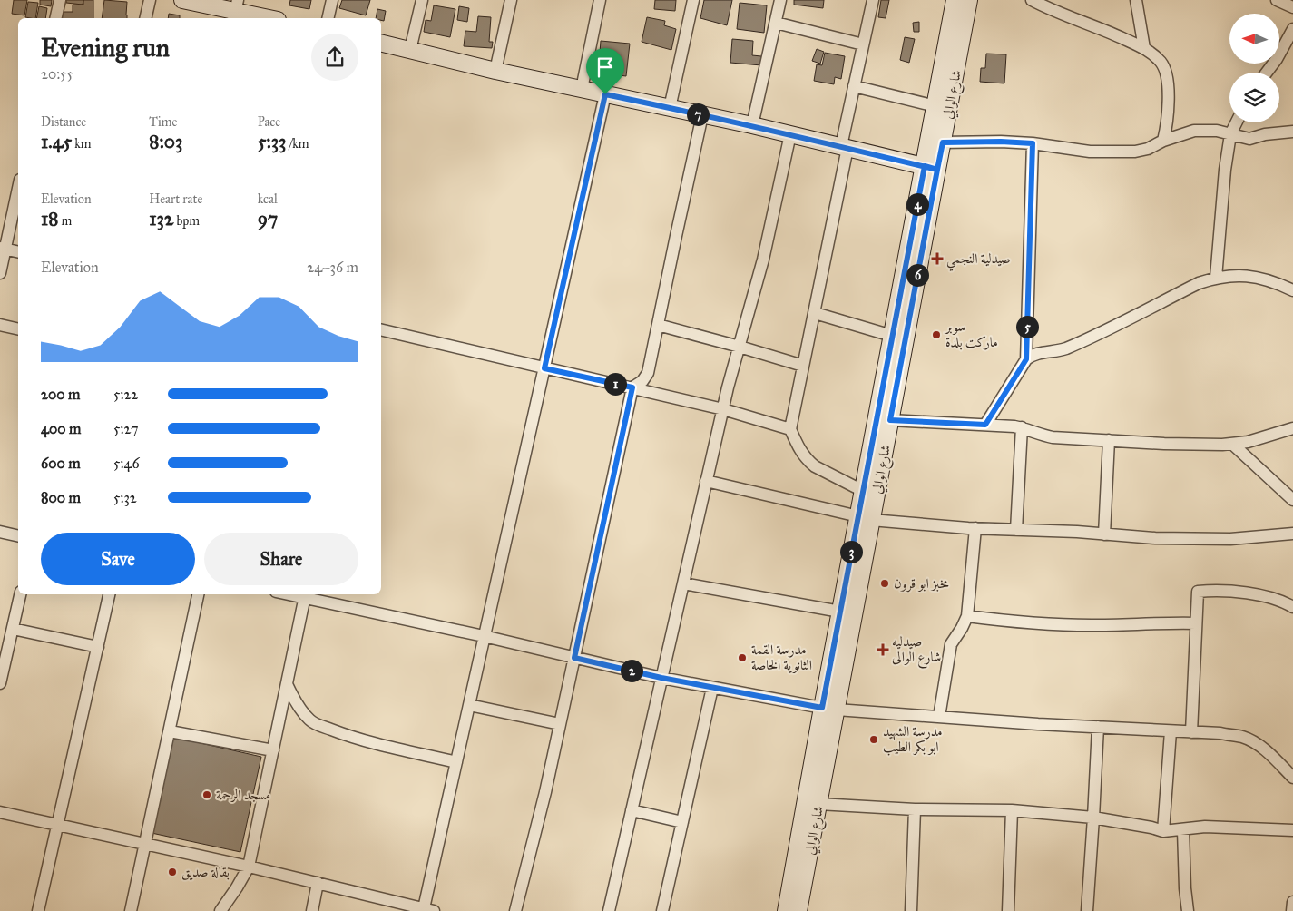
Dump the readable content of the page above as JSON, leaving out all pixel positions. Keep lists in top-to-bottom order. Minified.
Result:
{"streets":{"street":["شارع الوالي"]},"places":{"health":["صيدلية النجمي","صيدليه شارع الوالى"],"other":["سوبر ماركت بلدة","مخبز ابو قرون","مدرسة القمة الثانوية الخاصة","مدرسة الشهيد ابو بكر الطيب","مسجد الرحمة","بقالة صديق"]},"north":"left","page":{"heading":["Evening run","20:55"],"stats":[["Distance","1.45 km"],["Time","8:03"],["Pace","5:33 /km"],["Elevation","18 m"],["Heart rate","132 bpm"],["kcal","97"]],"pins":["7","4","6","5","1","3","2"],"chart":["Elevation","24–36 m"],"list":[{"name":"200 m","note":"5:22"},{"name":"400 m","note":"5:27"},{"name":"600 m","note":"5:46"},{"name":"800 m","note":"5:32"}],"buttons":["Save","Share"]}}
